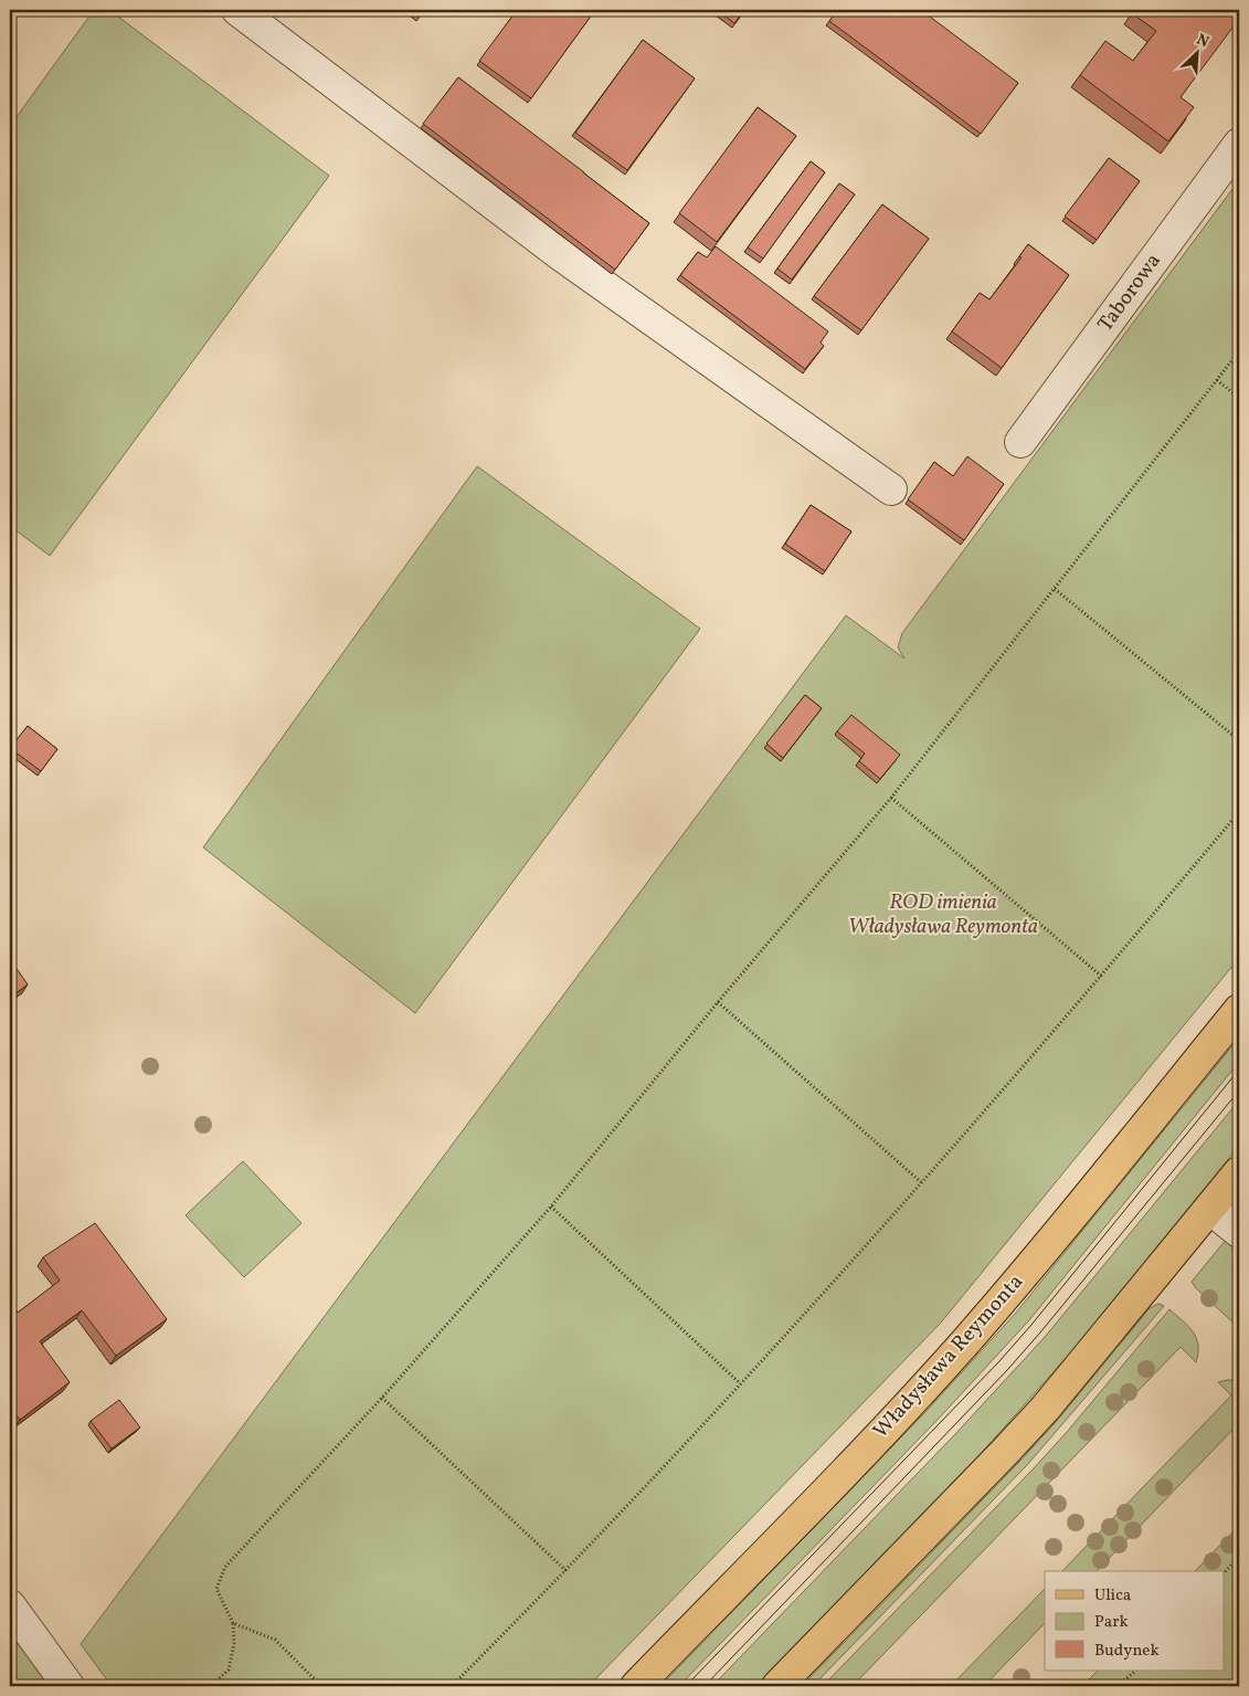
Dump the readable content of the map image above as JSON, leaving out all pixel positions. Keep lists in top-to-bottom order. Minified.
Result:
{"streets":{"main road":["Władysława Reymonta"],"street":["Taborowa"]},"parks":["ROD imienia Władysława Reymonta"],"legend":["Ulica","Park","Budynek"],"north":"top right"}
